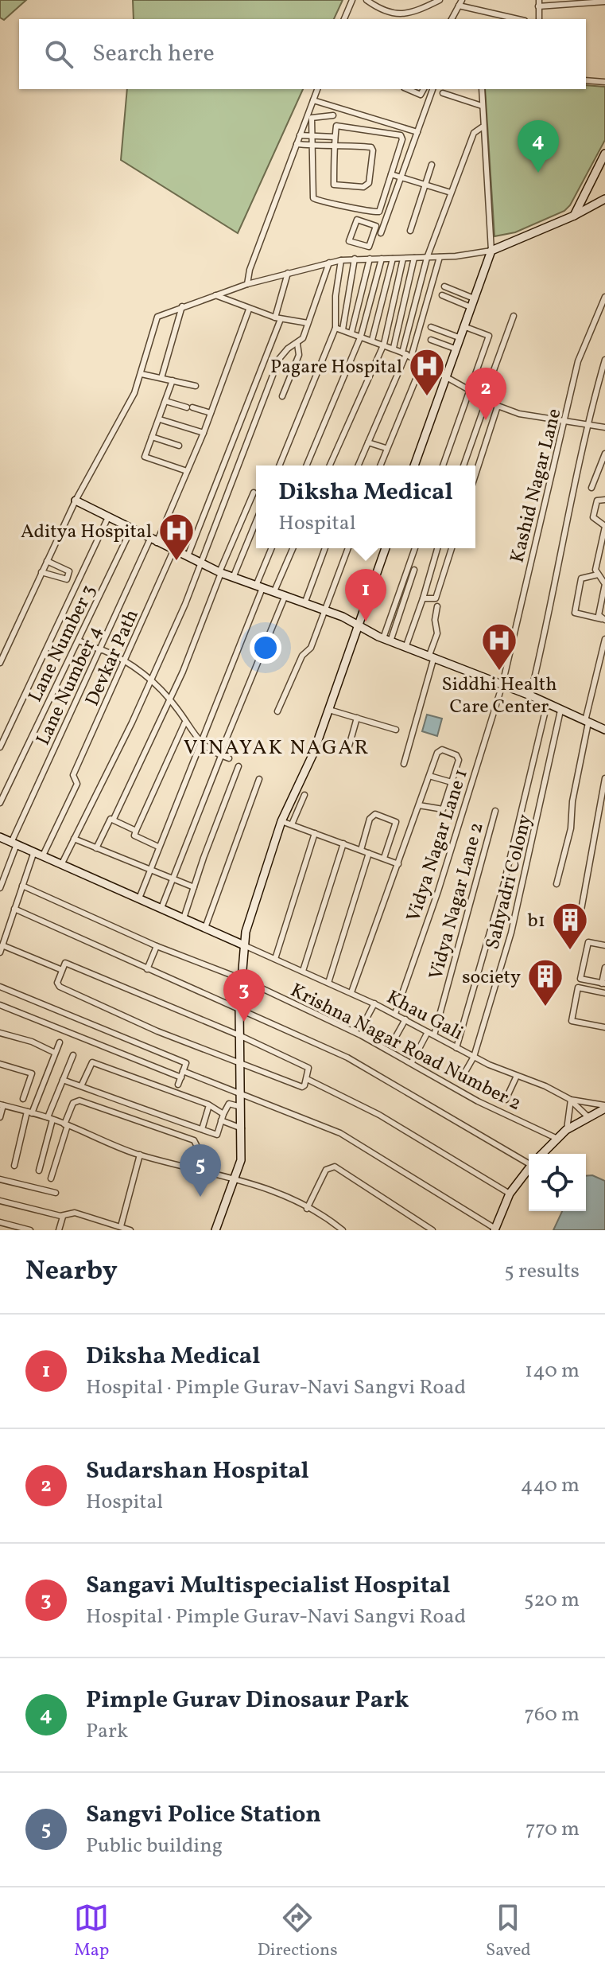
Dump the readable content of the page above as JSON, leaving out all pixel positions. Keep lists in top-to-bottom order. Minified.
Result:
{"streets":{"street":["Kashid Nagar Lane","Lane Number 3","Devkar Path","Lane Number 4","Vidya Nagar Lane 1","Sahyadri Colony","Vidya Nagar Lane 2","Khau Gali","Krishna Nagar Road Number 2"]},"crossings":[["Kashid Nagar Lane","Vidya Nagar Lane 1"],["Vidya Nagar Lane 1","Khau Gali"],["Sahyadri Colony","Khau Gali"],["Vidya Nagar Lane 2","Khau Gali"]],"districts":["VINAYAK NAGAR"],"places":{"hospital":["Pagare Hospital","Aditya Hospital","Siddhi Health Care Center"],"building":["b1","society"]},"page":{"search":"Search here","pins":["4","2","1","3","5"],"popup":["Diksha Medical","Hospital"],"heading":["Nearby","5 results"],"list":[{"mark":"1","name":"Diksha Medical","note":"Hospital · Pimple Gurav-Navi Sangvi Road","value":"140 m"},{"mark":"2","name":"Sudarshan Hospital","note":"Hospital","value":"440 m"},{"mark":"3","name":"Sangavi Multispecialist Hospital","note":"Hospital · Pimple Gurav-Navi Sangvi Road","value":"520 m"},{"mark":"4","name":"Pimple Gurav Dinosaur Park","note":"Park","value":"760 m"},{"mark":"5","name":"Sangvi Police Station","note":"Public building","value":"770 m"}],"nav":["Map","Directions","Saved"]}}
